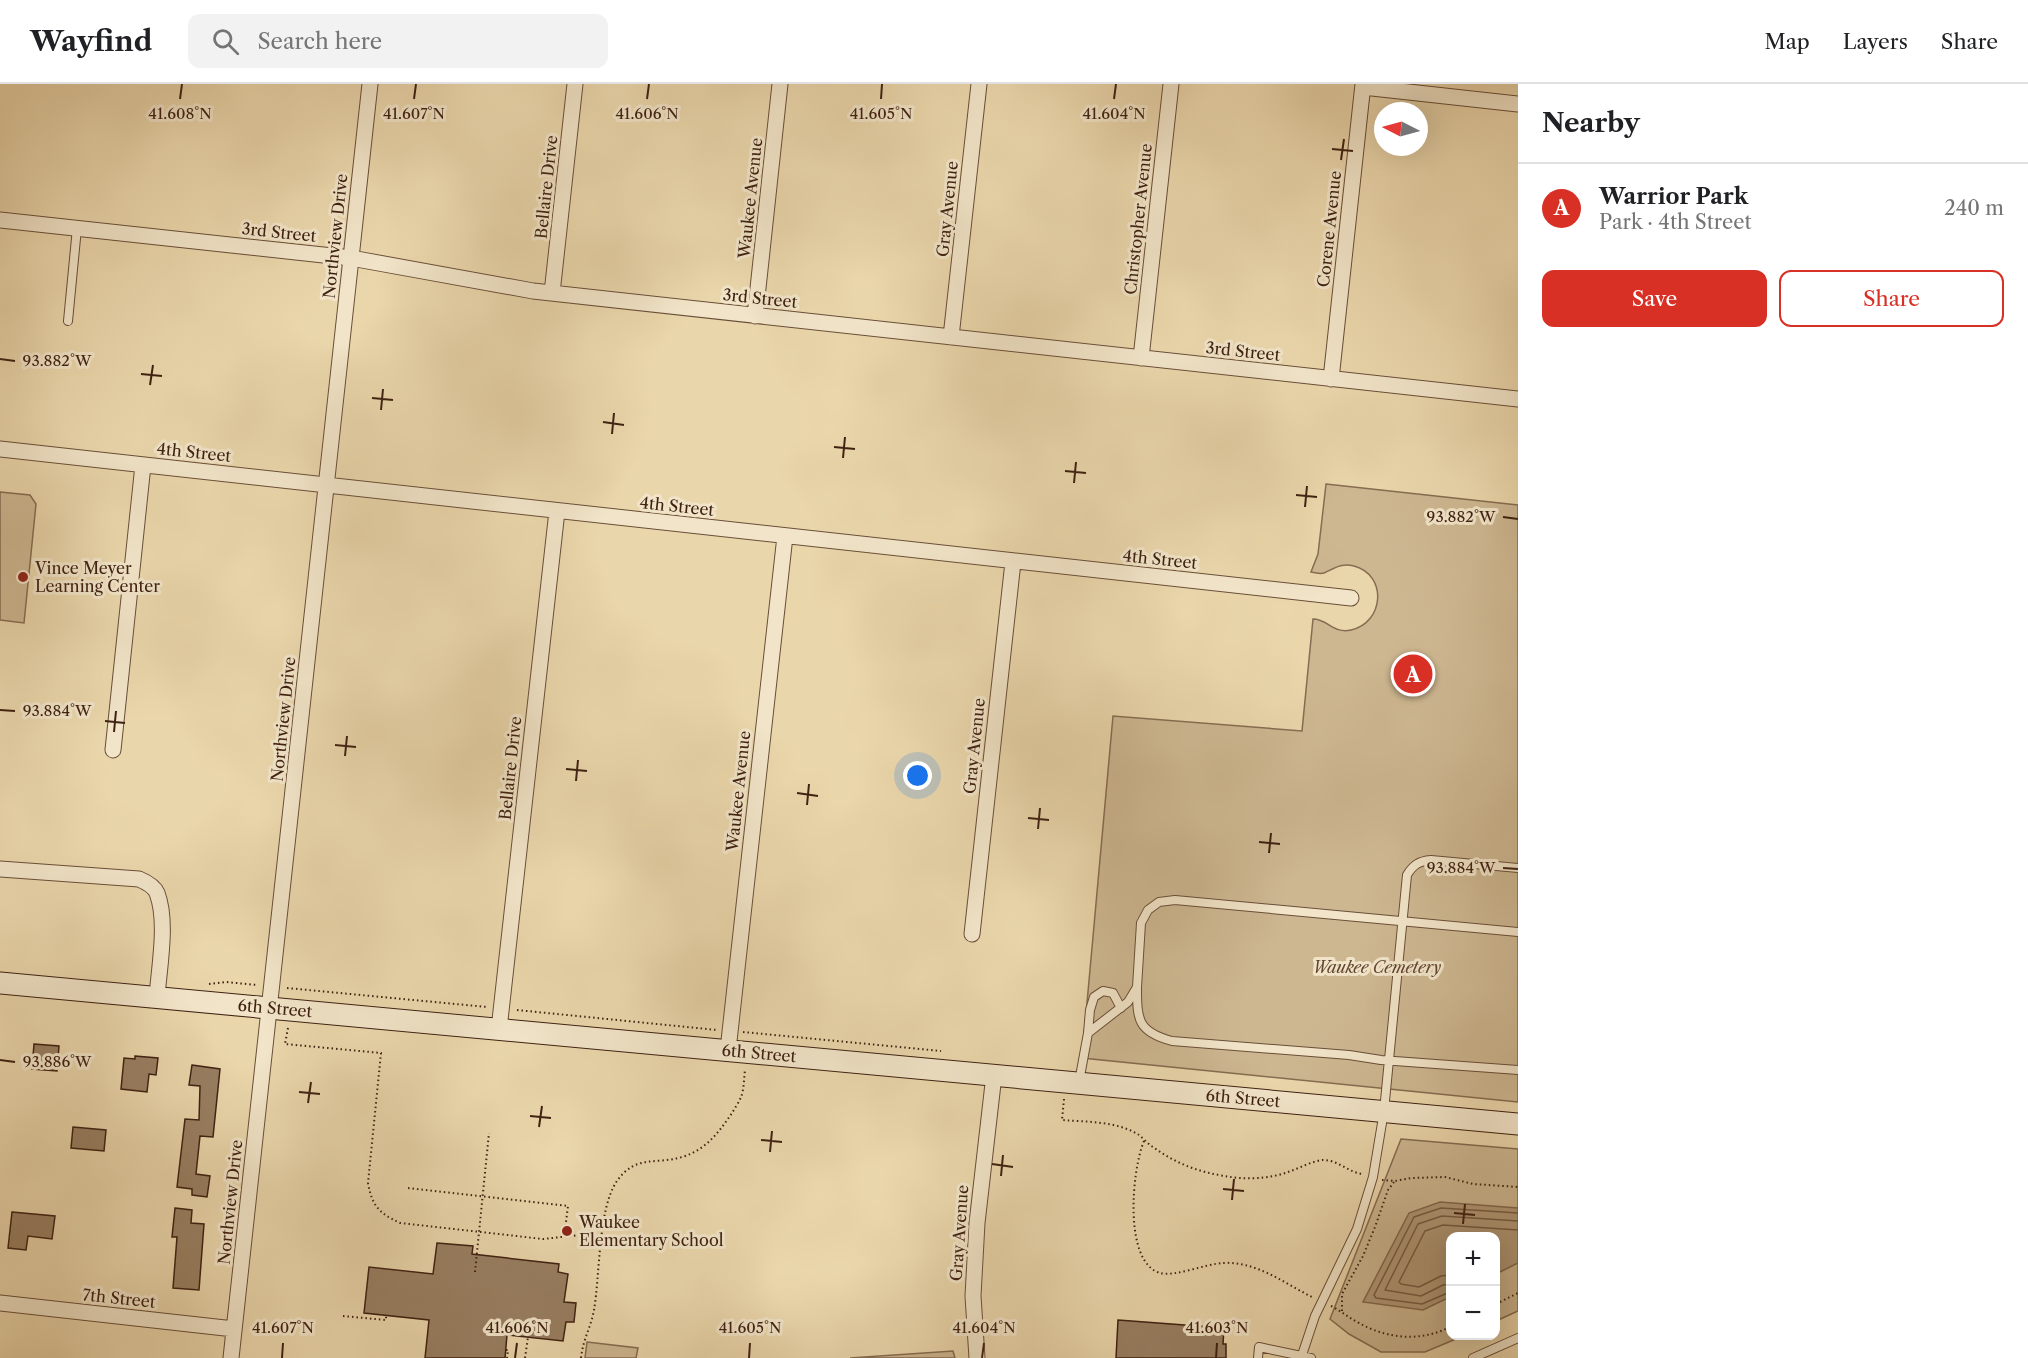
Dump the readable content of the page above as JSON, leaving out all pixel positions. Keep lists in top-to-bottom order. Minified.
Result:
{"streets":{"main road":["6th Street"],"street":["Bellaire Drive","Waukee Avenue","Gray Avenue","Christopher Avenue","Corene Avenue","3rd Street","Northview Drive","4th Street","7th Street"]},"crossings":[["Bellaire Drive","3rd Street"],["Bellaire Drive","4th Street"],["Bellaire Drive","6th Street"],["Waukee Avenue","3rd Street"],["Waukee Avenue","4th Street"],["Waukee Avenue","6th Street"],["Gray Avenue","3rd Street"],["Gray Avenue","4th Street"],["Gray Avenue","6th Street"],["Christopher Avenue","3rd Street"],["Corene Avenue","3rd Street"],["3rd Street","Northview Drive"],["Northview Drive","4th Street"],["Northview Drive","6th Street"],["Northview Drive","7th Street"]],"parks":["Waukee Cemetery"],"places":["Vince Meyer Learning Center","Waukee Elementary School"],"north":"left","page":{"header":"Wayfind","search":"Search here","nav":["Map","Layers","Share"],"heading":"Nearby","list":[{"mark":"A","name":"Warrior Park","note":"Park · 4th Street","value":"240 m"}],"buttons":["Save","Share"],"pins":"A","map_buttons":["+","−"]},"coordinates":["41.608°N","41.607°N","41.606°N","41.605°N","41.604°N","93.882°W","93.884°W","93.886°W","41.603°N"]}
